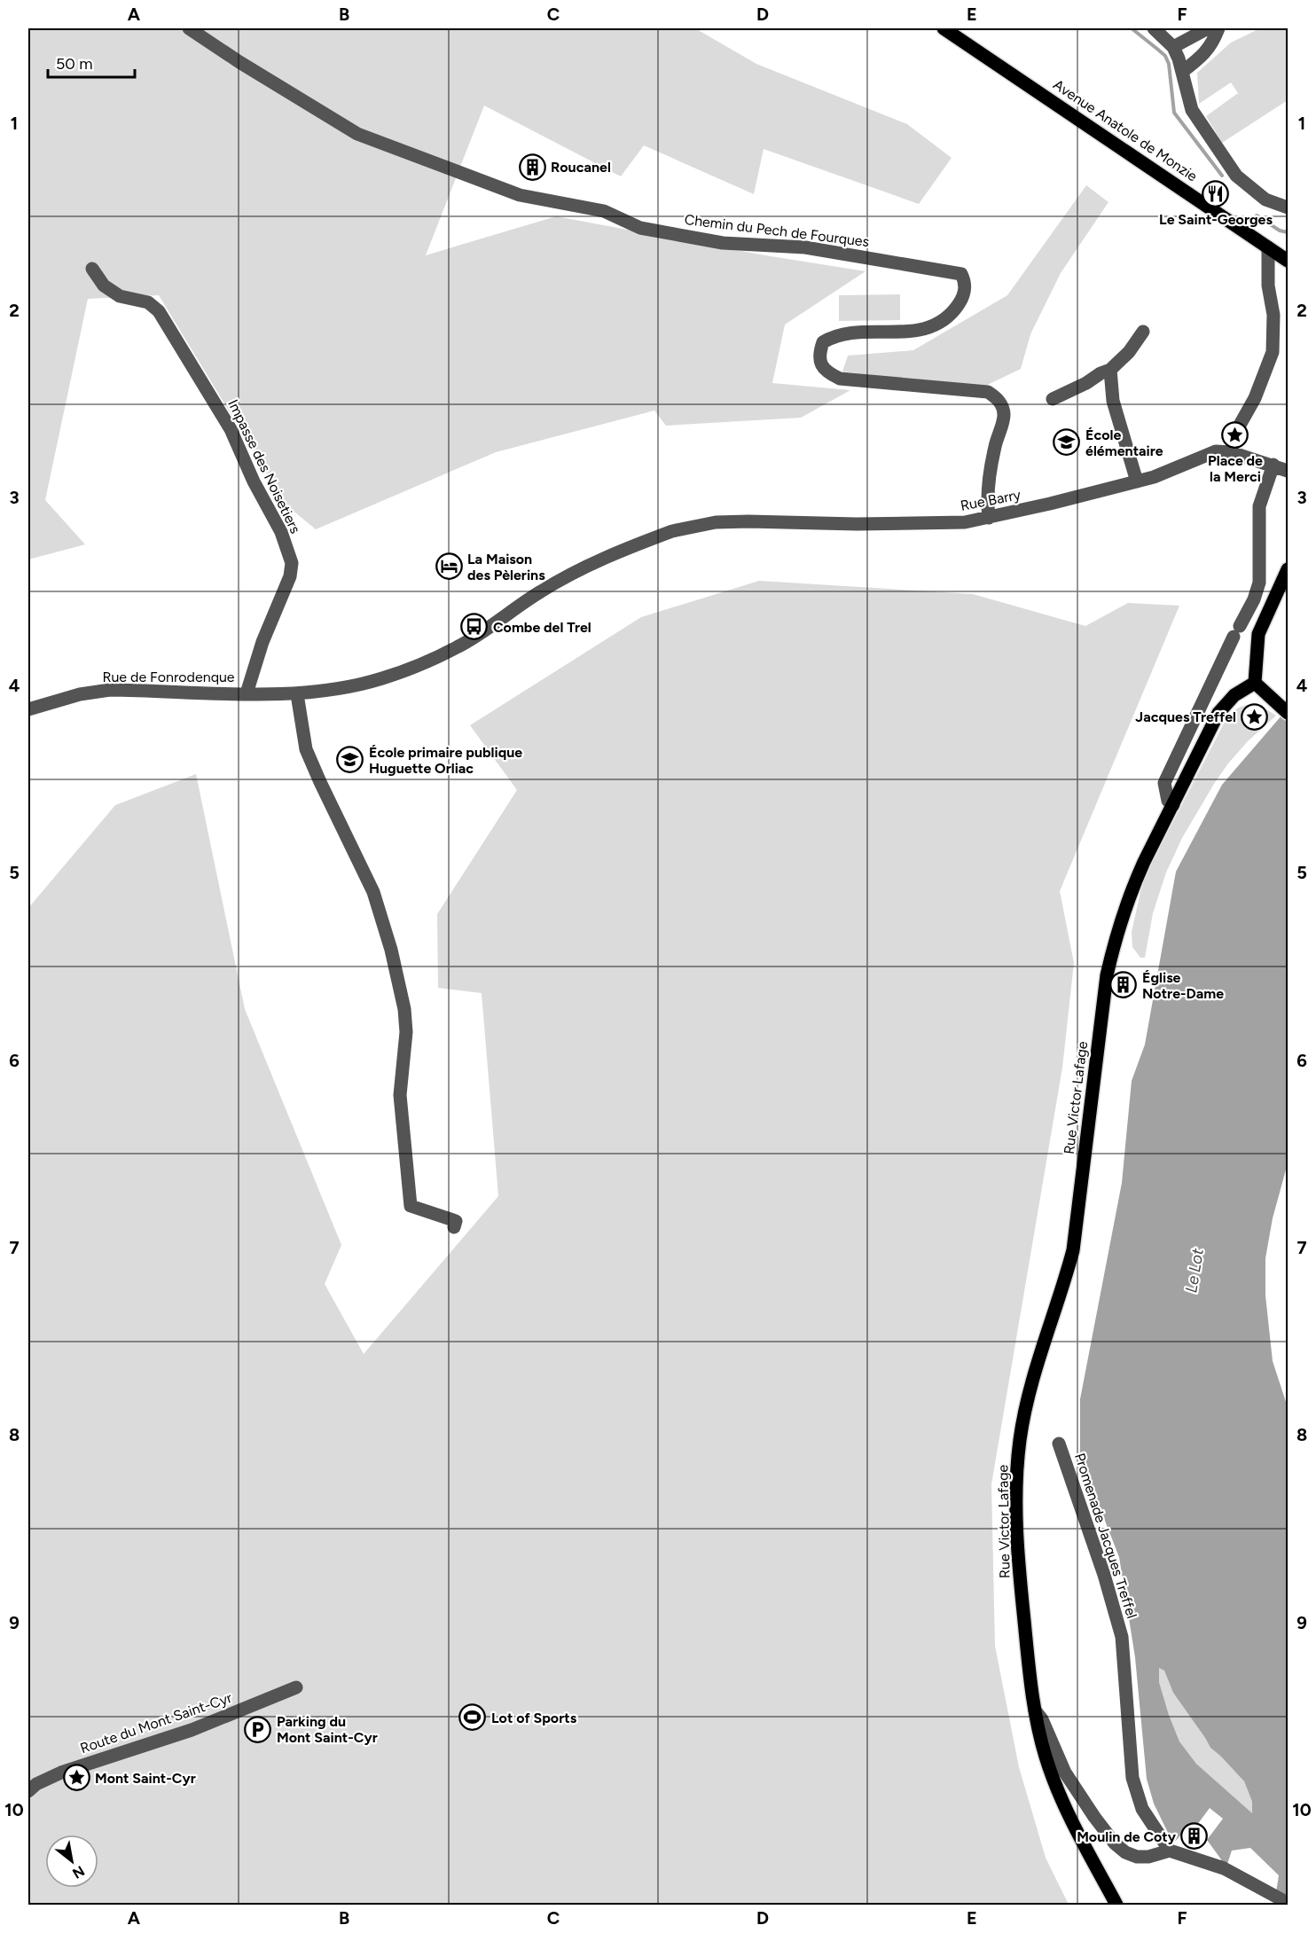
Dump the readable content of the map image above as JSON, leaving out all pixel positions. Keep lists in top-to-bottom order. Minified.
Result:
{"streets":{"main road":["Avenue Anatole de Monzie","Rue Victor Lafage"],"street":["Chemin du Pech de Fourques","Impasse des Noisetiers","Rue Barry","Rue de Fonrodenque","Promenade Jacques Treffel","Route du Mont Saint-Cyr"]},"crossings":[["Chemin du Pech de Fourques","Rue Barry"],["Impasse des Noisetiers","Rue de Fonrodenque"],["Rue Barry","Rue de Fonrodenque"]],"water":["Le Lot"],"places":{"building":["Roucanel","Église Notre-Dame","Moulin de Coty"],"restaurant":["Le Saint-Georges"],"place":["Place de la Merci","Jacques Treffel","Mont Saint-Cyr"],"school or university":["École élémentaire","École primaire publique Huguette Orliac"],"hotel":["La Maison des Pèlerins"],"bus stop":["Combe del Trel"],"sports":["Lot of Sports"],"parking":["Parking du Mont Saint-Cyr"]},"scale_bar":"50 m","north":"bottom right","grid":{"columns":["A","B","C","D","E","F"],"rows":["1","2","3","4","5","6","7","8","9","10"]}}
